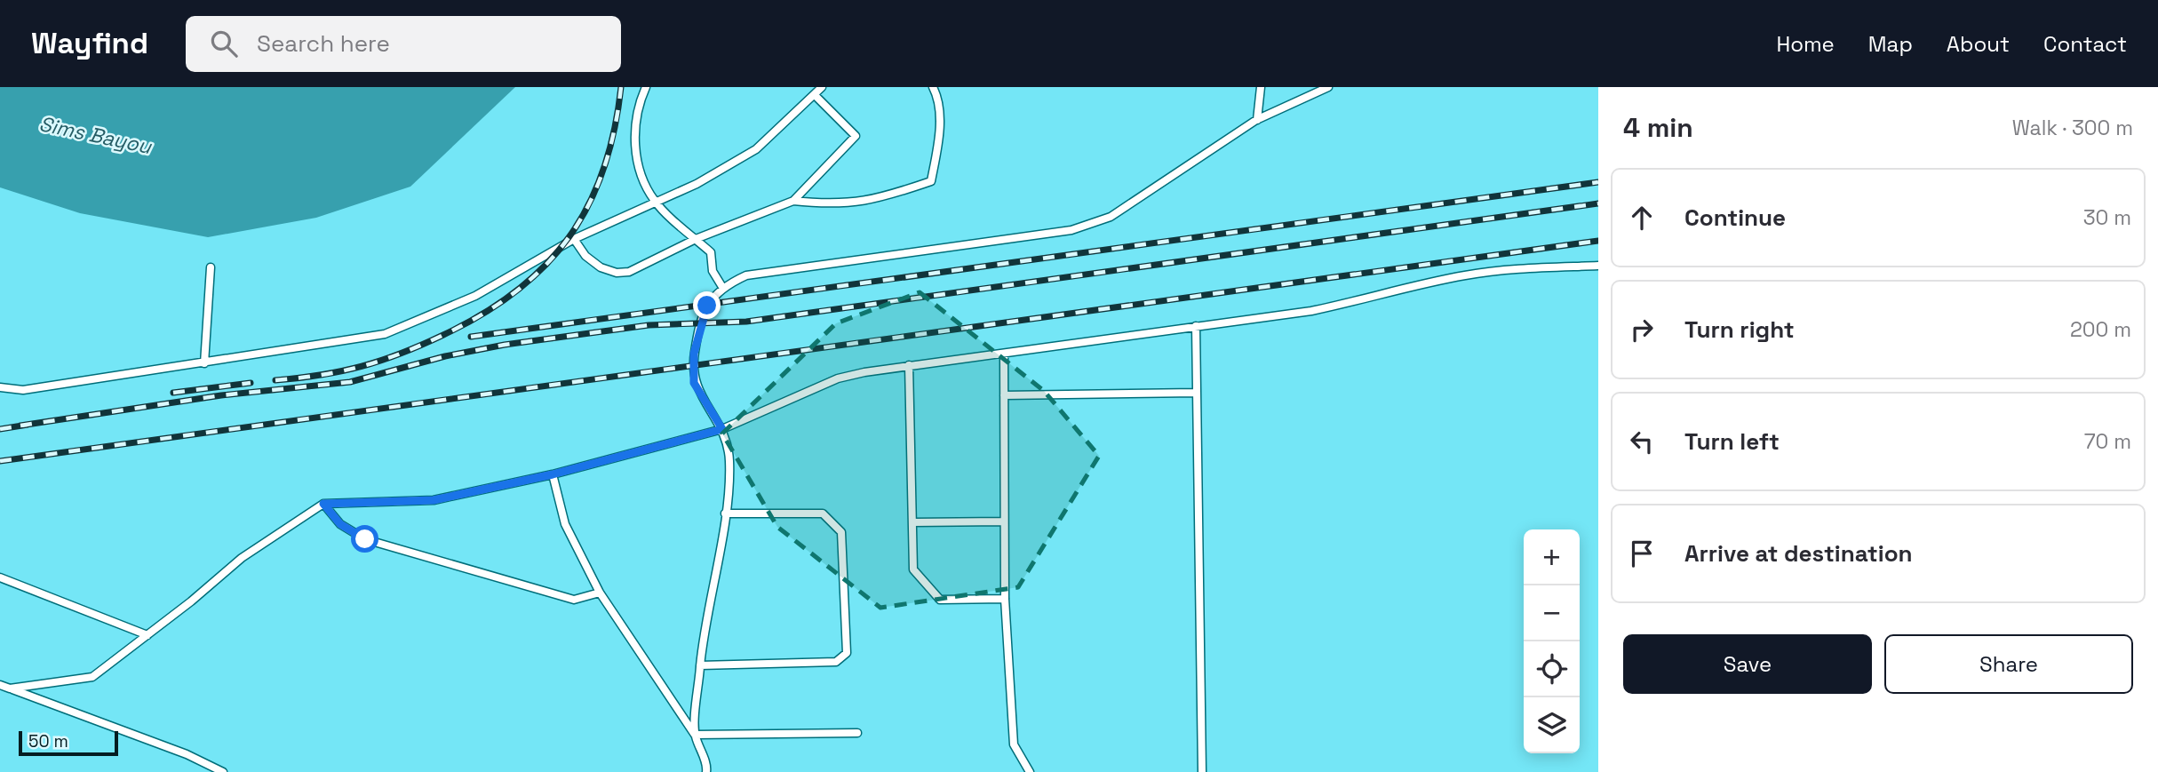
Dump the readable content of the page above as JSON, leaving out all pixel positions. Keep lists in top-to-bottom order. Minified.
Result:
{"water":["Sims Bayou"],"scale_bar":"50 m","page":{"header":"Wayfind","search":"Search here","nav":["Home","Map","About","Contact"],"heading":["4 min","Walk · 300 m"],"list":[["Continue","30 m"],["Turn right","200 m"],["Turn left","70 m"],"Arrive at destination"],"map_buttons":["+","−"],"buttons":["Save","Share"],"scale":"50 m"}}
